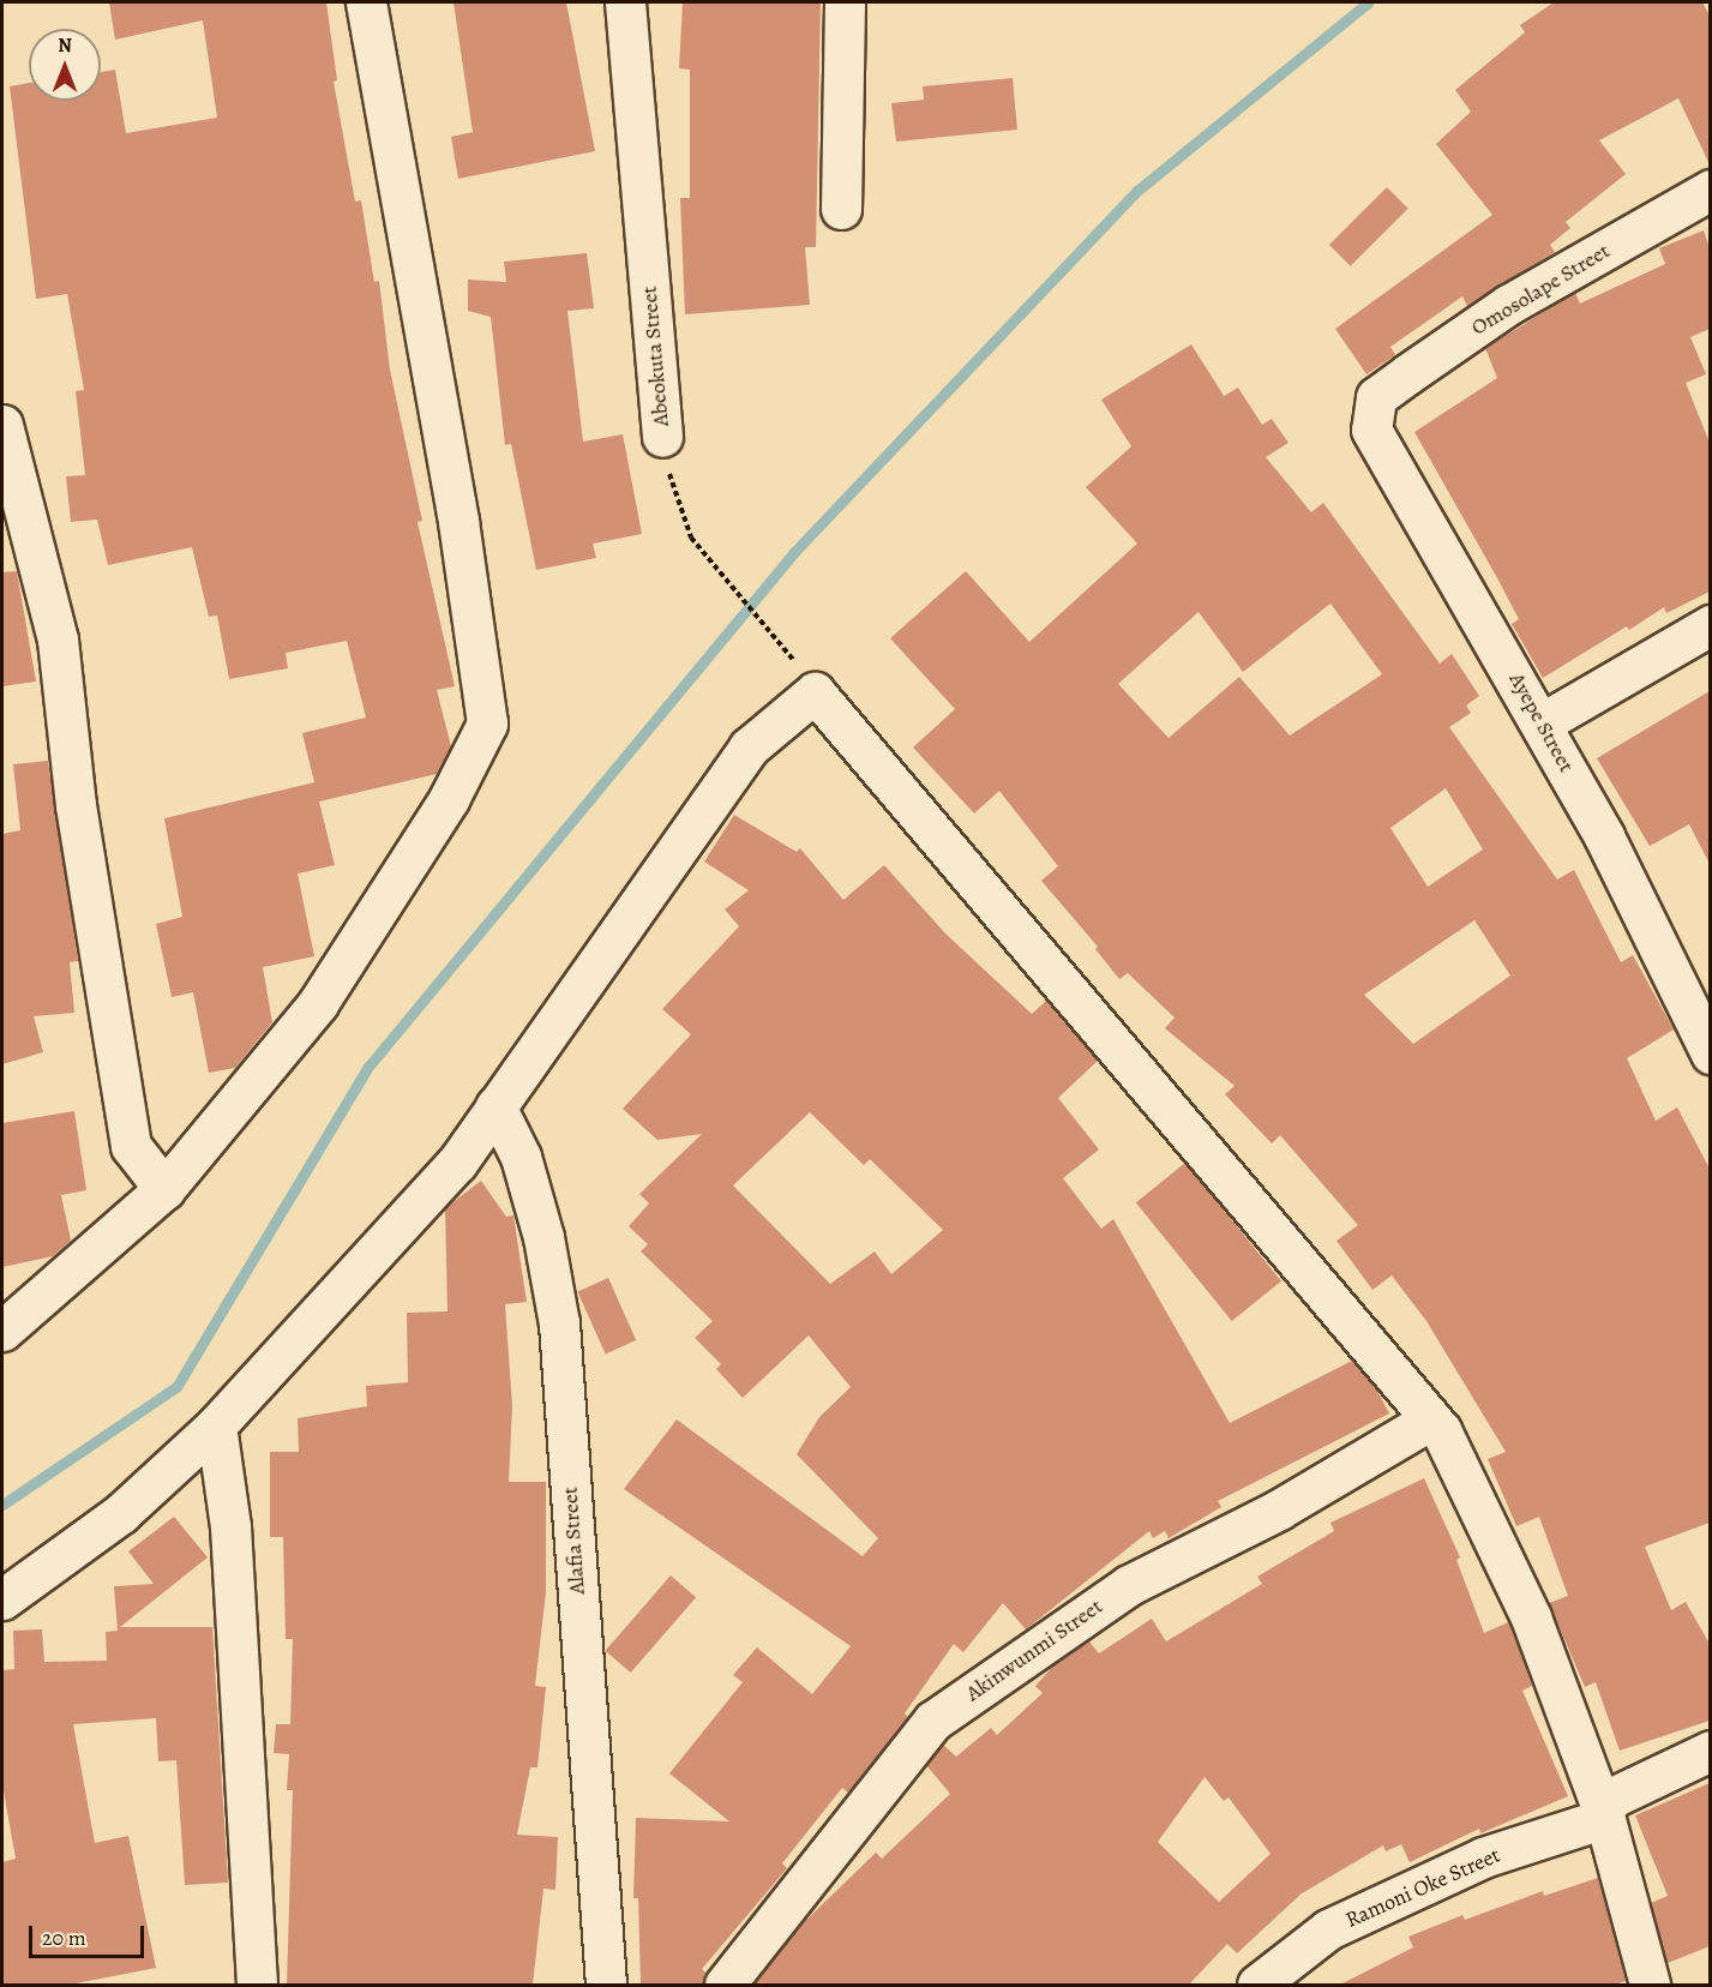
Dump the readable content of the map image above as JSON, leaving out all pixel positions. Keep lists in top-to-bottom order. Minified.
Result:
{"streets":{"street":["Omosolape Street","Abeokuta Street","Ayepe Street","Alafia Street","Akinwunmi Street","Ramoni Oke Street"]},"crossings":[["Omosolape Street","Ayepe Street"]],"scale_bar":"20 m","north":"top"}
